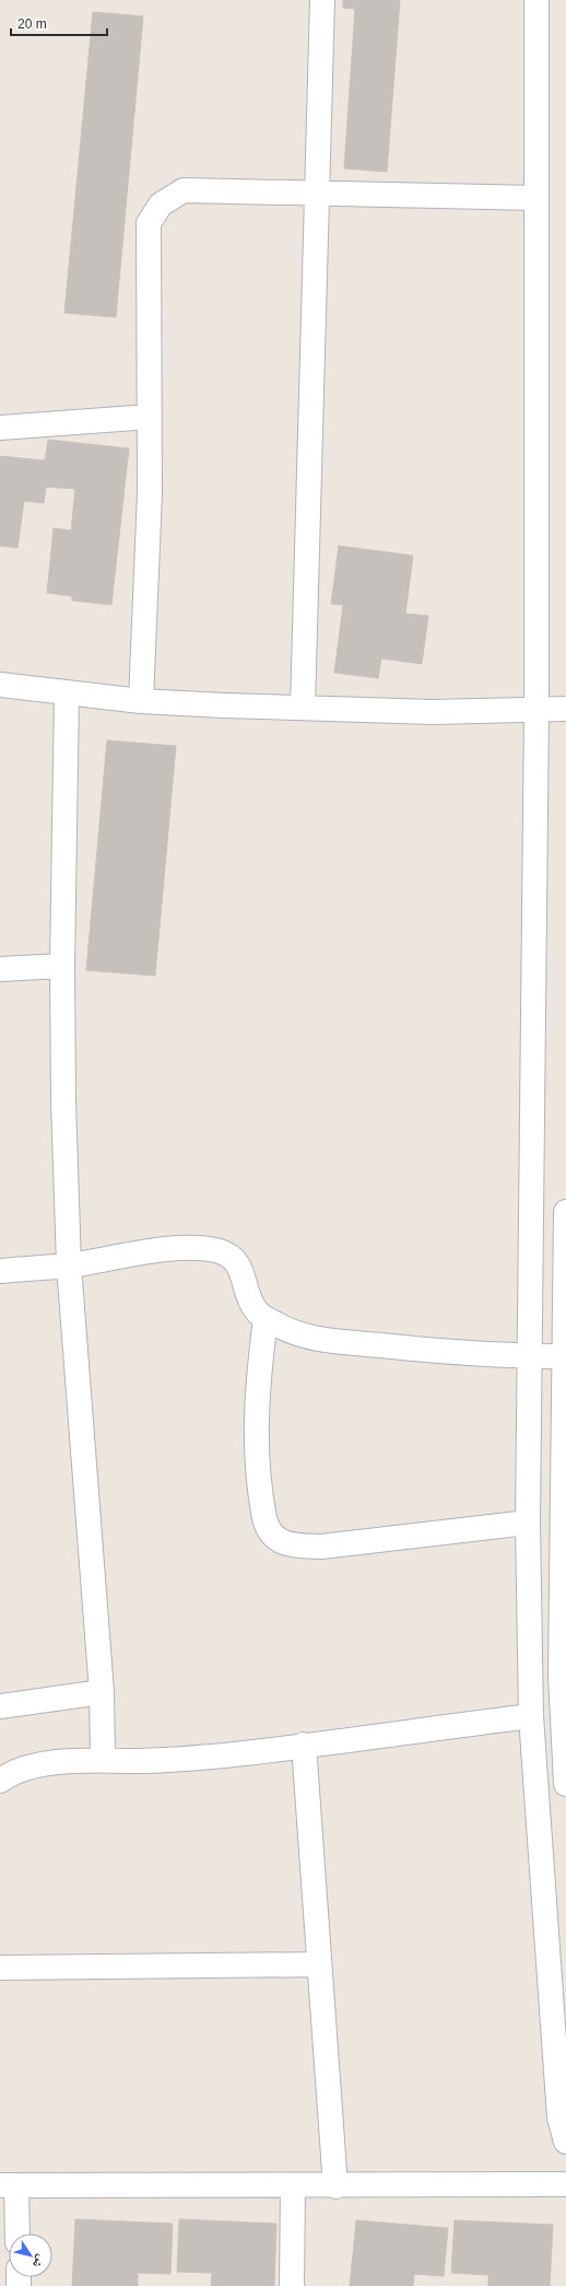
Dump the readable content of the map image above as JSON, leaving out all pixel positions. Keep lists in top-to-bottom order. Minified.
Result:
{"scale_bar":"20 m","north":"bottom right"}
